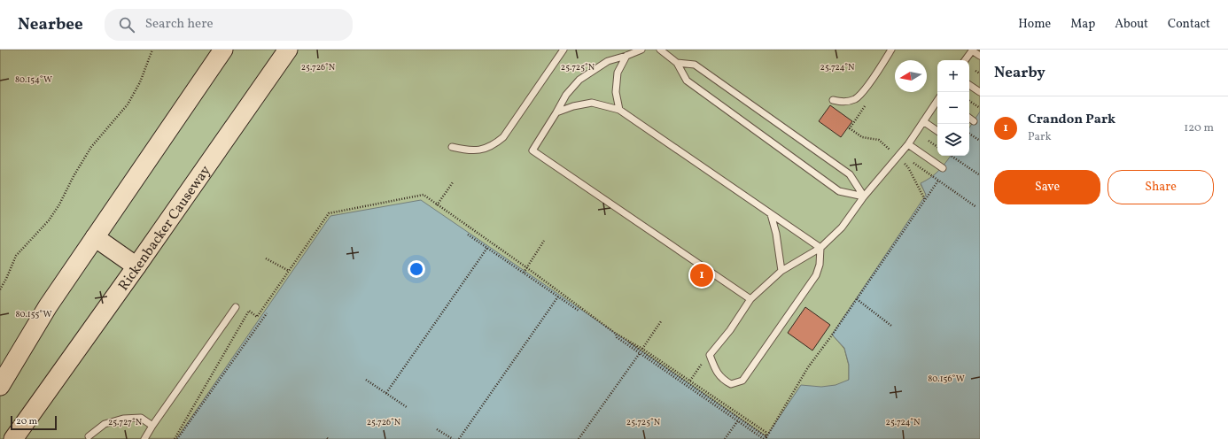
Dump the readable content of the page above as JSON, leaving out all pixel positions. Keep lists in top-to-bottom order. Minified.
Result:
{"streets":{"main road":["Rickenbacker Causeway"]},"scale_bar":"20 m","north":"left","page":{"header":"Nearbee","search":"Search here","nav":["Home","Map","About","Contact"],"heading":"Nearby","map_buttons":["+","−"],"list":[{"mark":"1","name":"Crandon Park","note":"Park","value":"120 m"}],"buttons":["Save","Share"],"pins":"1","scale":"20 m"},"coordinates":["25.726°N","25.725°N","25.724°N","80.154°W","80.155°W","80.156°W","25.727°N"]}
